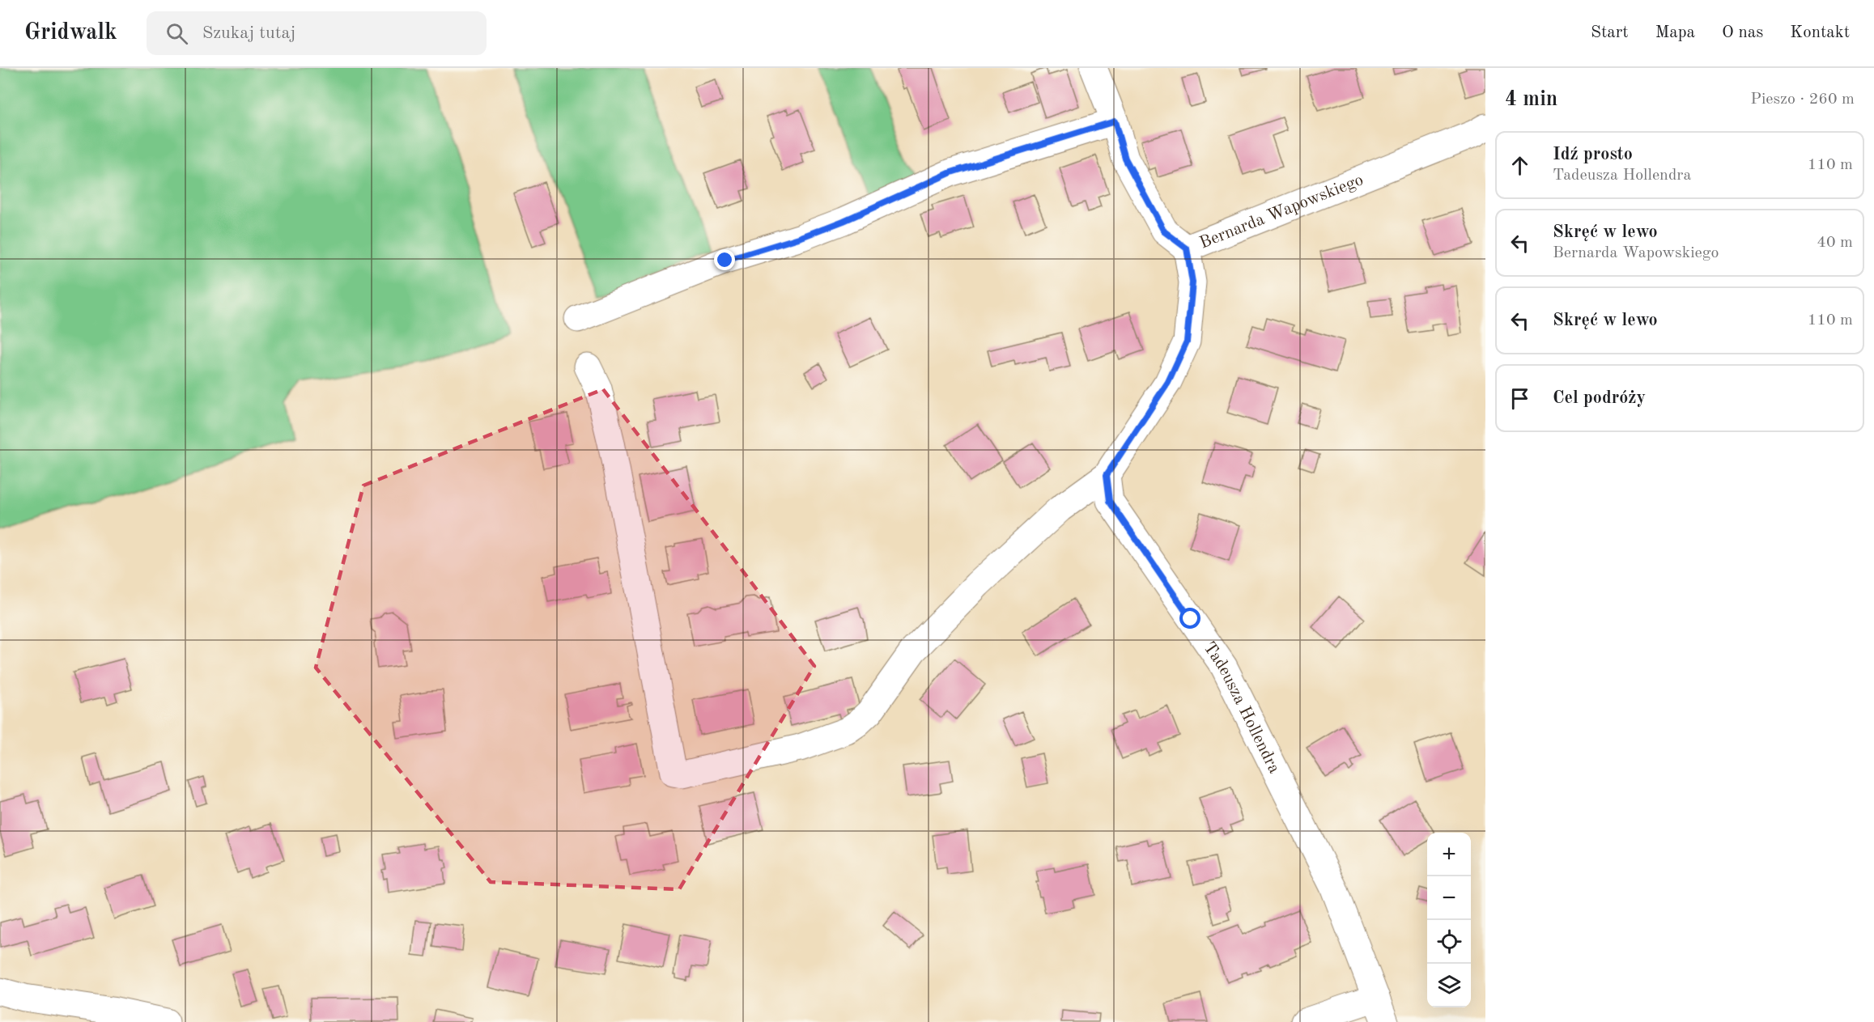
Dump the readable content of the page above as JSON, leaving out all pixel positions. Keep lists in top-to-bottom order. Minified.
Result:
{"streets":{"street":["Bernarda Wapowskiego","Tadeusza Hollendra"]},"page":{"header":"Gridwalk","search":"Szukaj tutaj","nav":["Start","Mapa","O nas","Kontakt"],"heading":["4 min","Pieszo · 260 m"],"list":[["Idź prosto","Tadeusza Hollendra","110 m"],["Skręć w lewo","Bernarda Wapowskiego","40 m"],["Skręć w lewo","110 m"],"Cel podróży"],"map_buttons":["+","−"]}}
